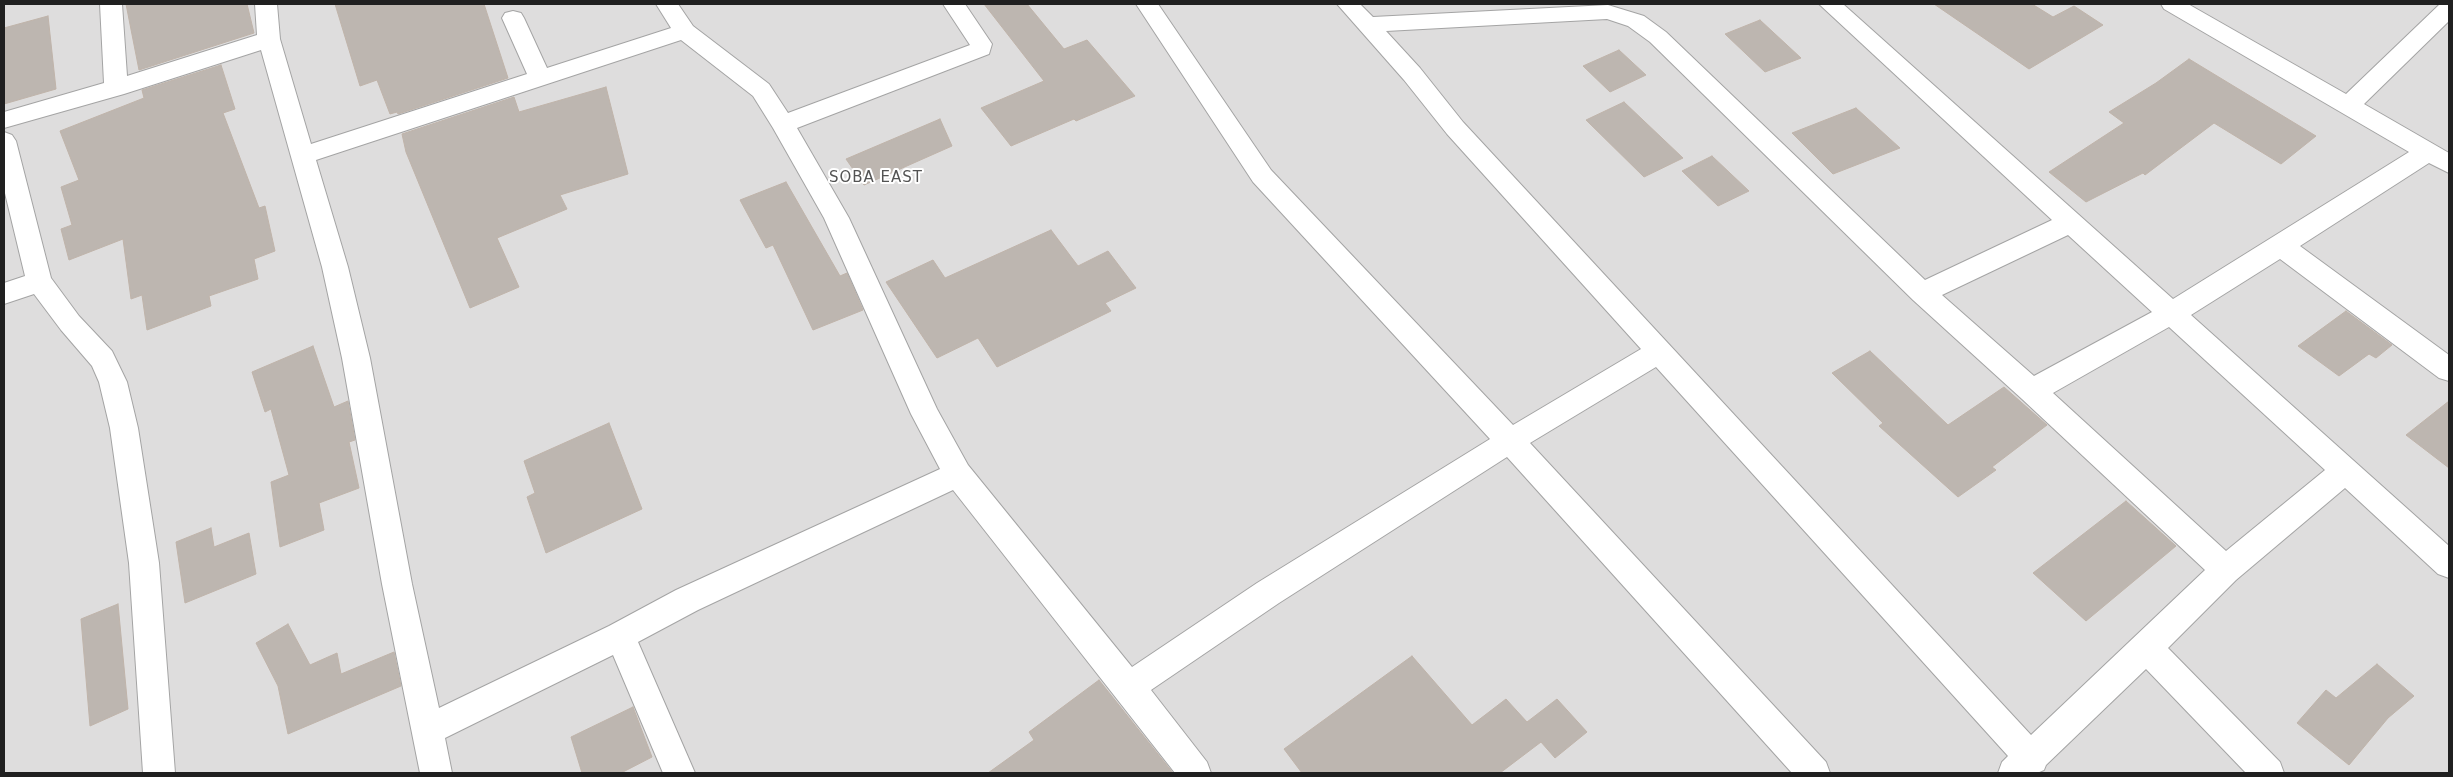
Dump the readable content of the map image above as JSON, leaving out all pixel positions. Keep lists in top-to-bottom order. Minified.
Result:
{"districts":["SOBA EAST"]}
